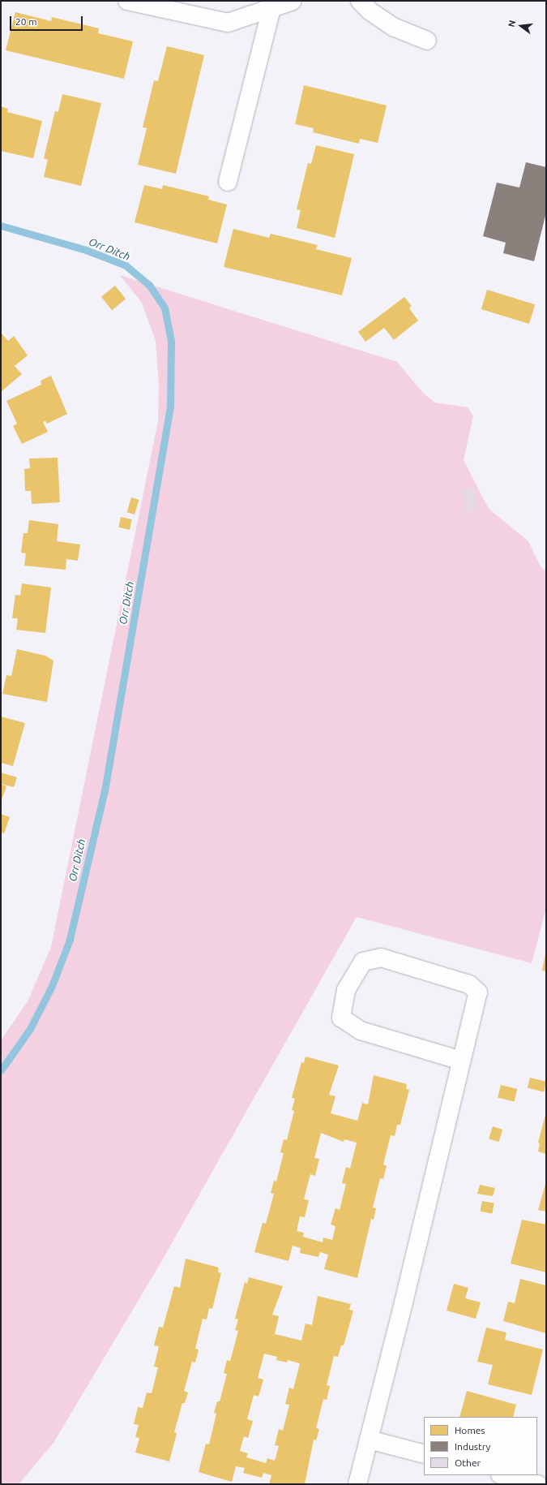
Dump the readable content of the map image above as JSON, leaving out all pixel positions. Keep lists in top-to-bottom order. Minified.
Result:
{"water":["Orr Ditch"],"legend":["Homes","Industry","Other"],"scale_bar":"20 m","north":"left"}
